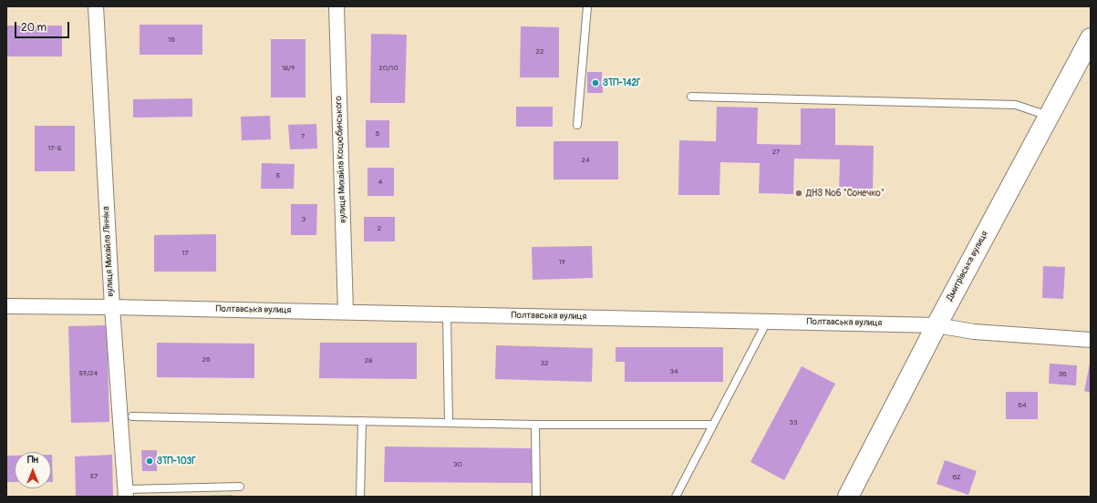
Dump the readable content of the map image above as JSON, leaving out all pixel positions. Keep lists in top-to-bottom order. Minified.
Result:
{"streets":{"main road":["Дмитрівська вулиця"],"street":["вулиця Михайла Коцюбинського","вулиця Михайла Лінніка","Полтавська вулиця"]},"crossings":[["вулиця Михайла Коцюбинського","Полтавська вулиця"],["вулиця Михайла Лінніка","Полтавська вулиця"],["Дмитрівська вулиця","Полтавська вулиця"]],"places":["ЗТП-142Г","ДНЗ №6 \"Сонечко\"","ЗТП-103Г"],"house_numbers":["16","22","18/9","20/10","6","7","17-Б","27","24","5","4","3","2","17","19","26","28","32","34","59/24","36","64","33","30","57","62"],"scale_bar":"20 m","north":"top"}
